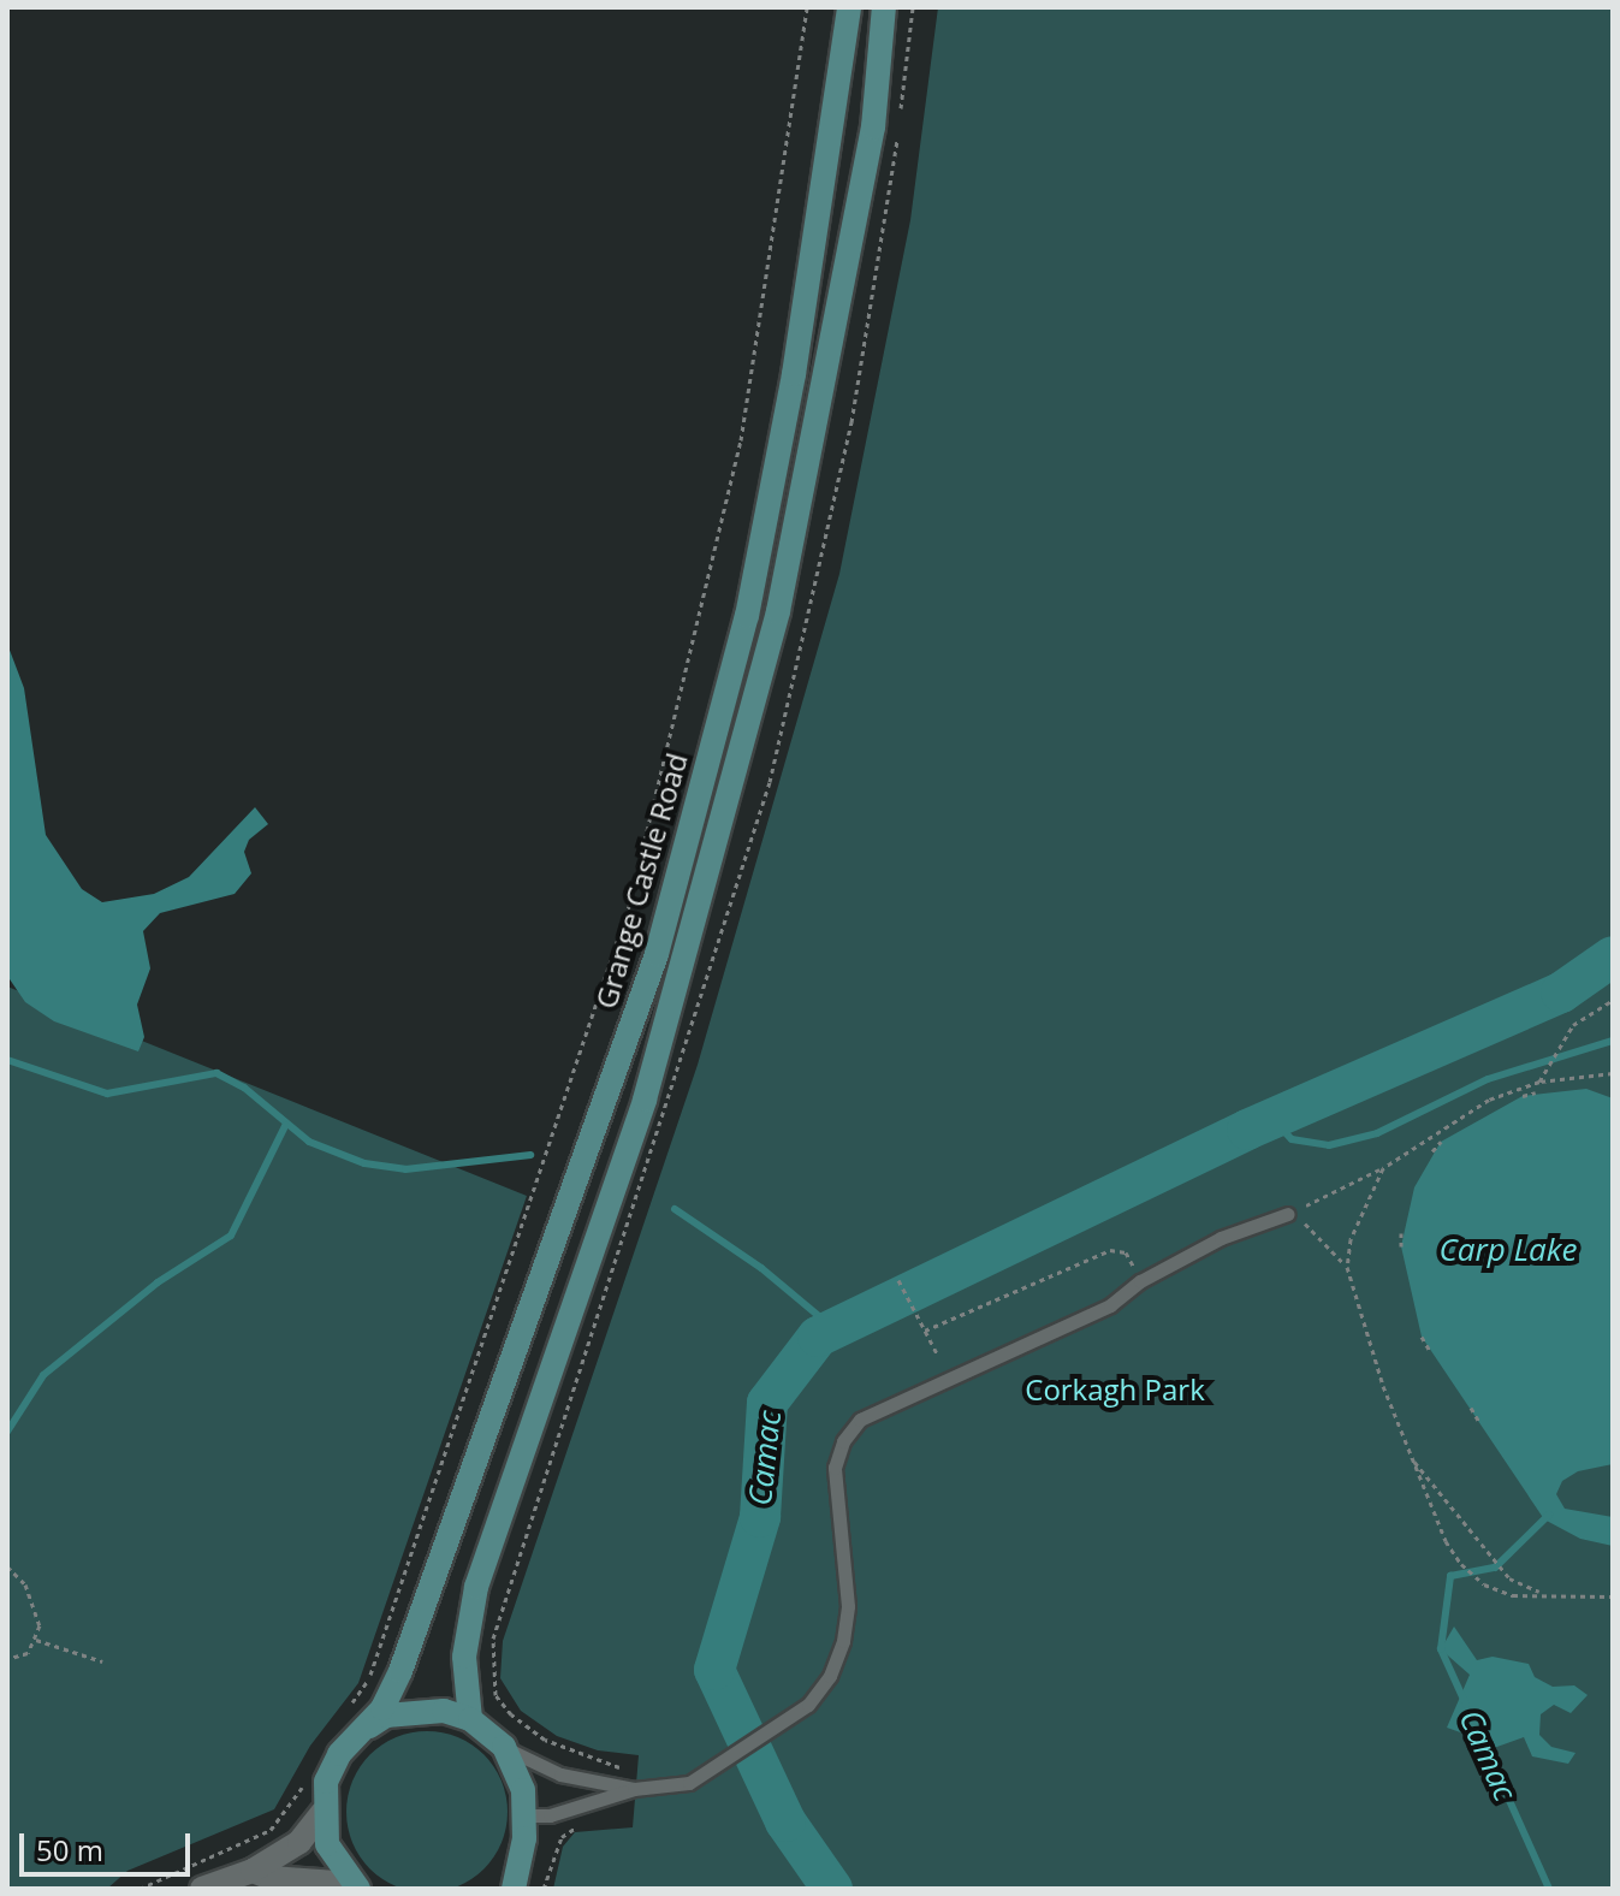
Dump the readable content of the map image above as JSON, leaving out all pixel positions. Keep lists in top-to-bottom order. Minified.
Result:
{"streets":{"main road":["Grange Castle Road"]},"water":["Carp Lake","Camac"],"parks":["Corkagh Park"],"scale_bar":"50 m"}
